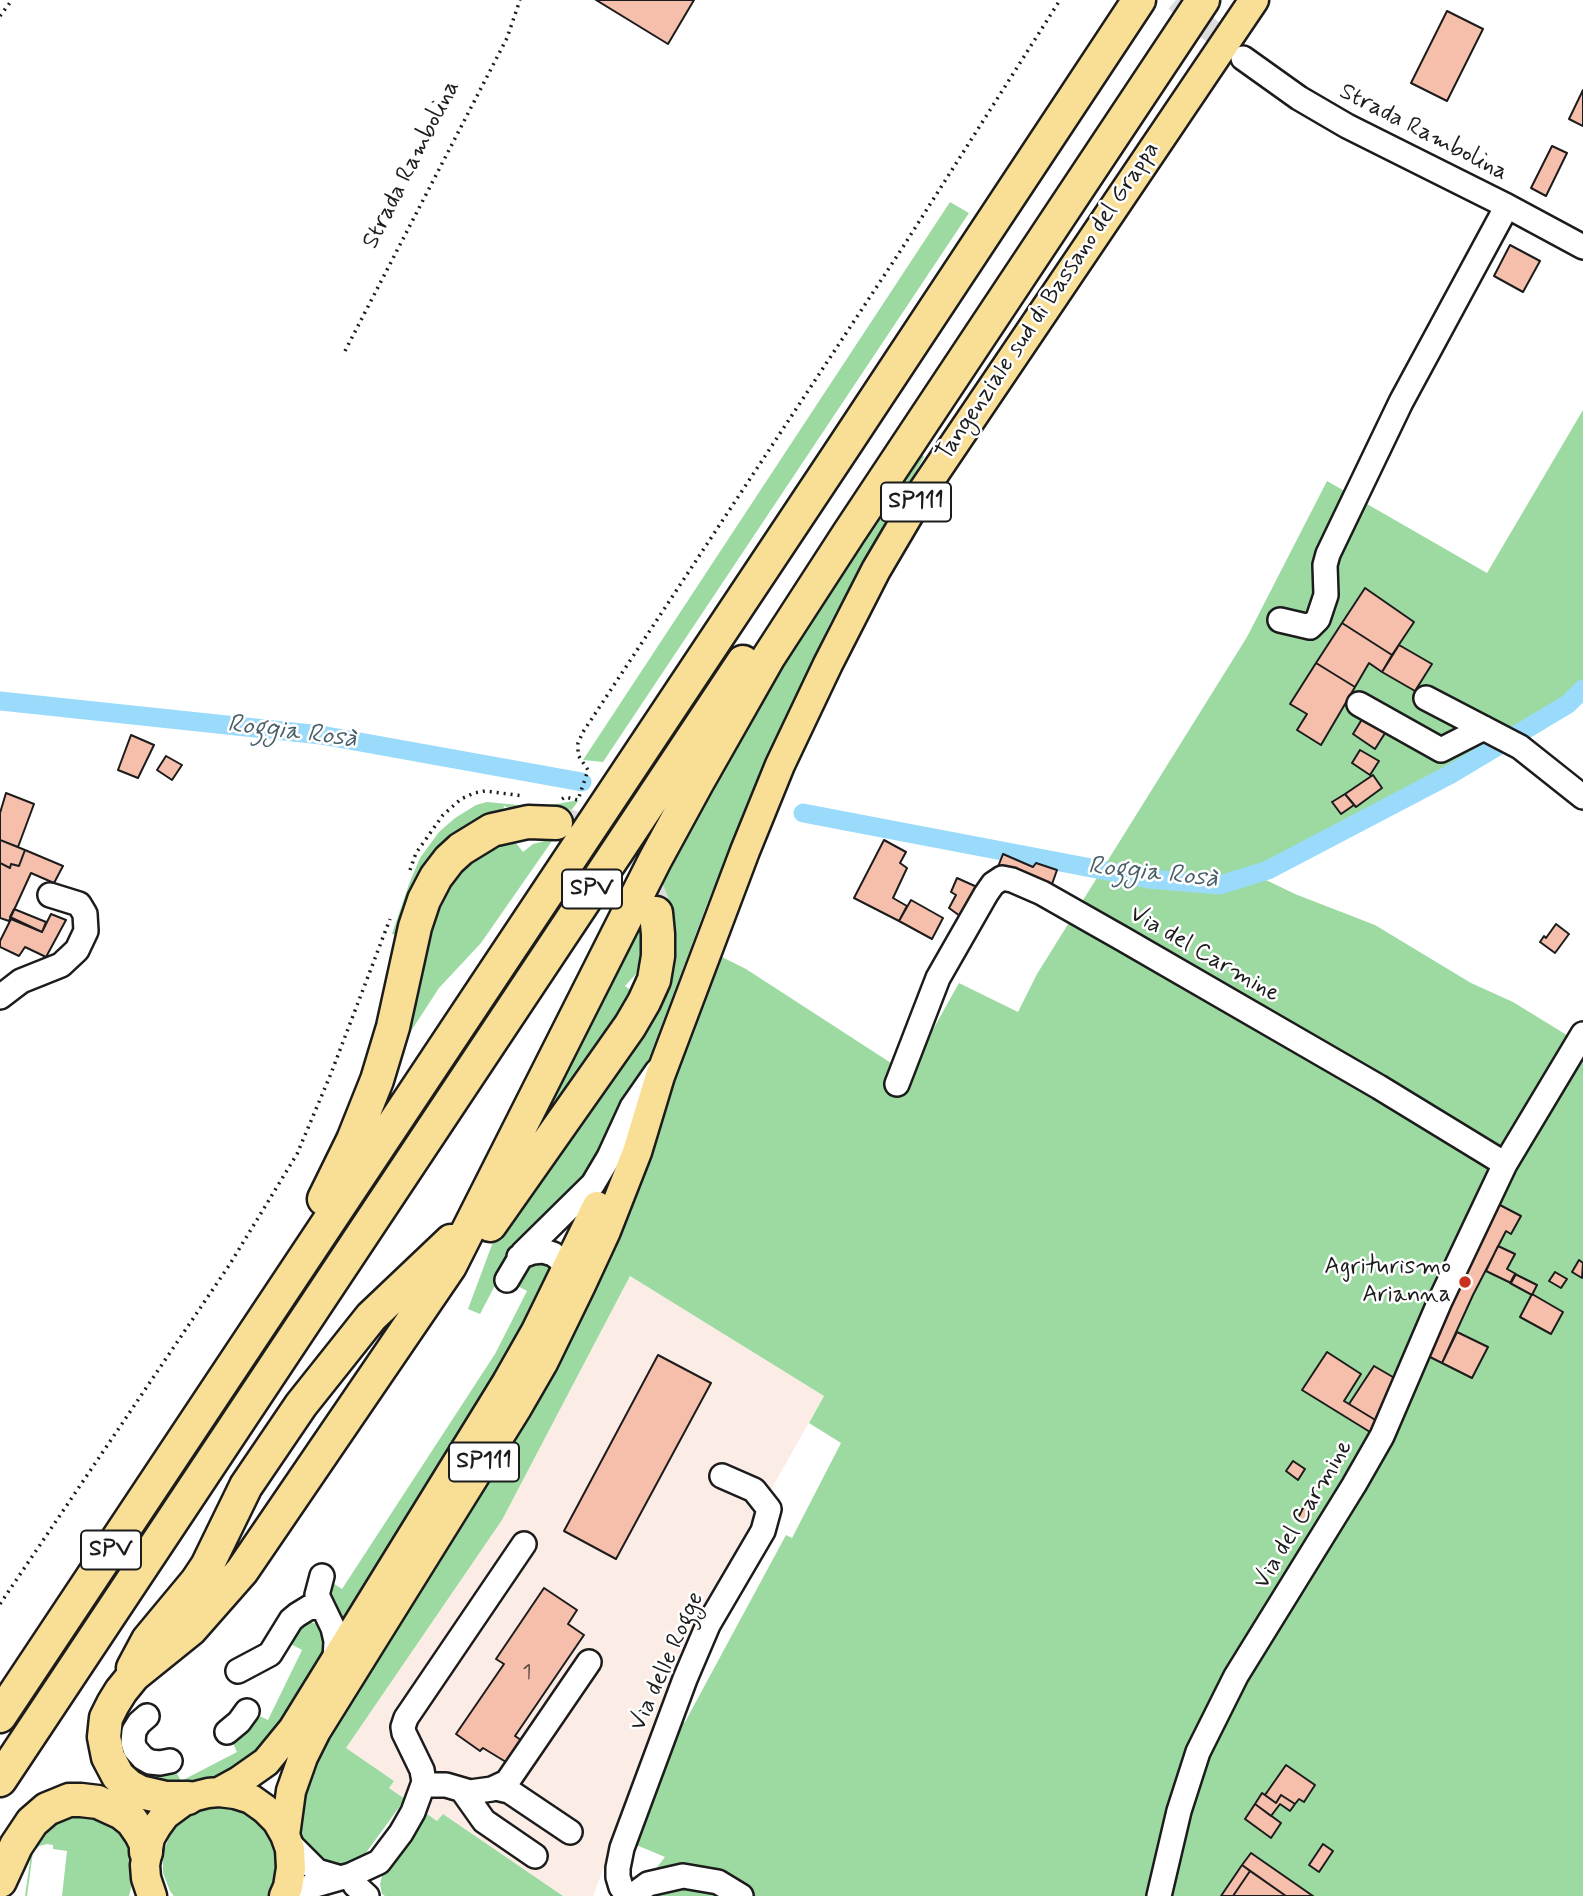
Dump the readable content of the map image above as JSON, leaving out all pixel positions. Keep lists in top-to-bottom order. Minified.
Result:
{"streets":{"highway":["SPV"],"main road":["Tangenziale sud di Bassano del Grappa","SP111"],"street":["Strada Rambolina","Via del Carmine","Via delle Rogge"]},"water":["Roggia Rosà"],"places":["Agriturismo Arianna"],"house_numbers":["1"]}
